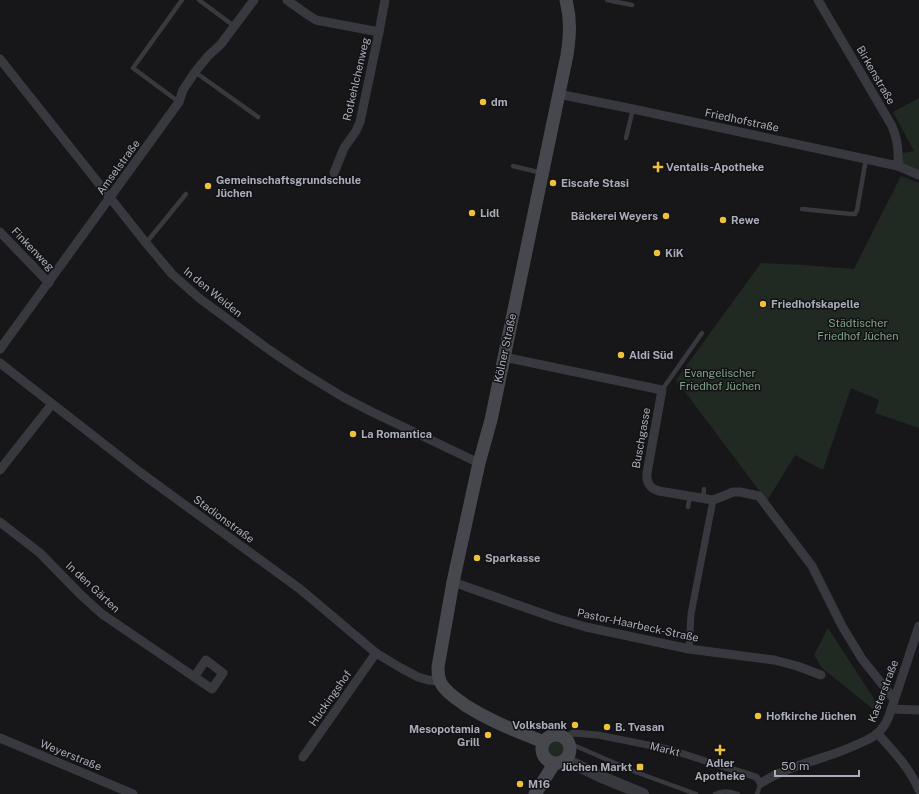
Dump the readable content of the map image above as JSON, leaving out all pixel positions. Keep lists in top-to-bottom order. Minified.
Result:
{"streets":{"main road":["Kölner Straße","Markt"],"street":["Birkenstraße","Rotkehlchenweg","Friedhofstraße","Amselstraße","Finkenweg","In den Weiden","Buschgasse","Stadionstraße","In den Gärten","Pastor-Haarbeck-Straße","Kasterstraße","Huckingshof","Weyerstraße"]},"crossings":[["Birkenstraße","Friedhofstraße"],["Friedhofstraße","Kölner Straße"],["Amselstraße","Finkenweg"],["Amselstraße","In den Weiden"],["In den Weiden","Kölner Straße"],["Kölner Straße","Stadionstraße"],["Kölner Straße","Pastor-Haarbeck-Straße"],["Buschgasse","Kasterstraße"],["Stadionstraße","Huckingshof"],["Kasterstraße","Markt"]],"parks":["Städtischer Friedhof Jüchen","Evangelischer Friedhof Jüchen"],"places":{"other":["dm","Eiscafe Stasi","Gemeinschaftsgrundschule Jüchen","Lidl","Bäckerei Weyers","Rewe","KiK","Friedhofskapelle","Aldi Süd","La Romantica","Sparkasse","Hofkirche Jüchen","Volksbank","B. Tvasan","Mesopotamia Grill","M16"],"health":["Ventalis-Apotheke","Adler Apotheke"],"transit":["Jüchen Markt"]},"scale_bar":"50 m"}
